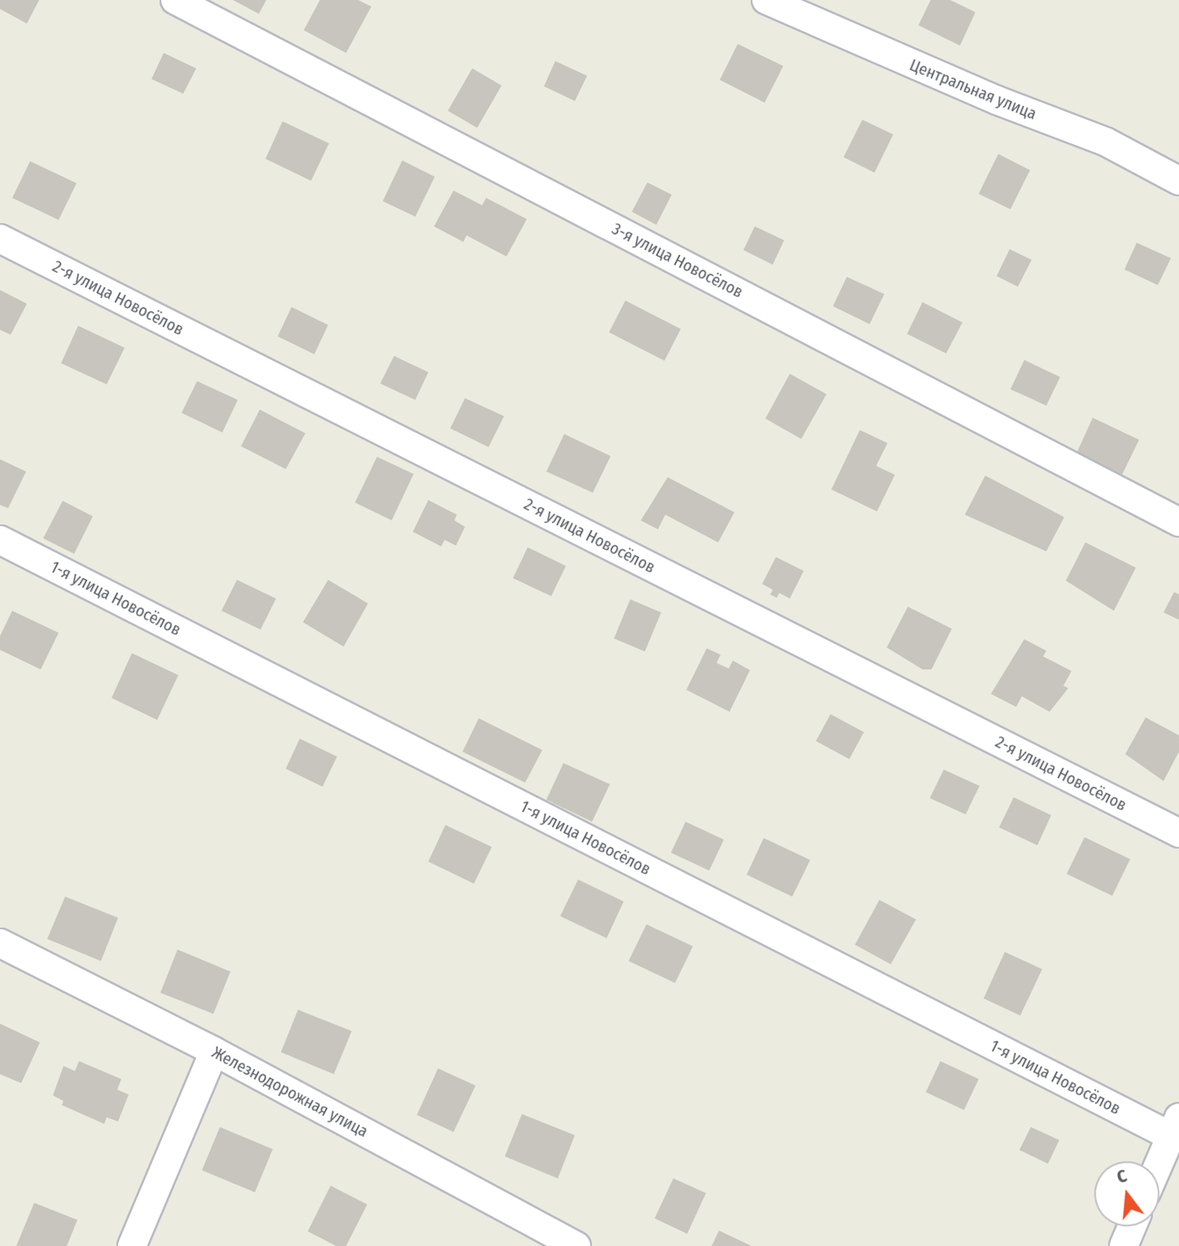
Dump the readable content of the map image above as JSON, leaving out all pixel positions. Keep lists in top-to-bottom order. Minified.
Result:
{"streets":{"street":["Центральная улица","3-я улица Новосёлов","2-я улица Новосёлов","1-я улица Новосёлов","Железнодорожная улица"]},"north":"top"}
